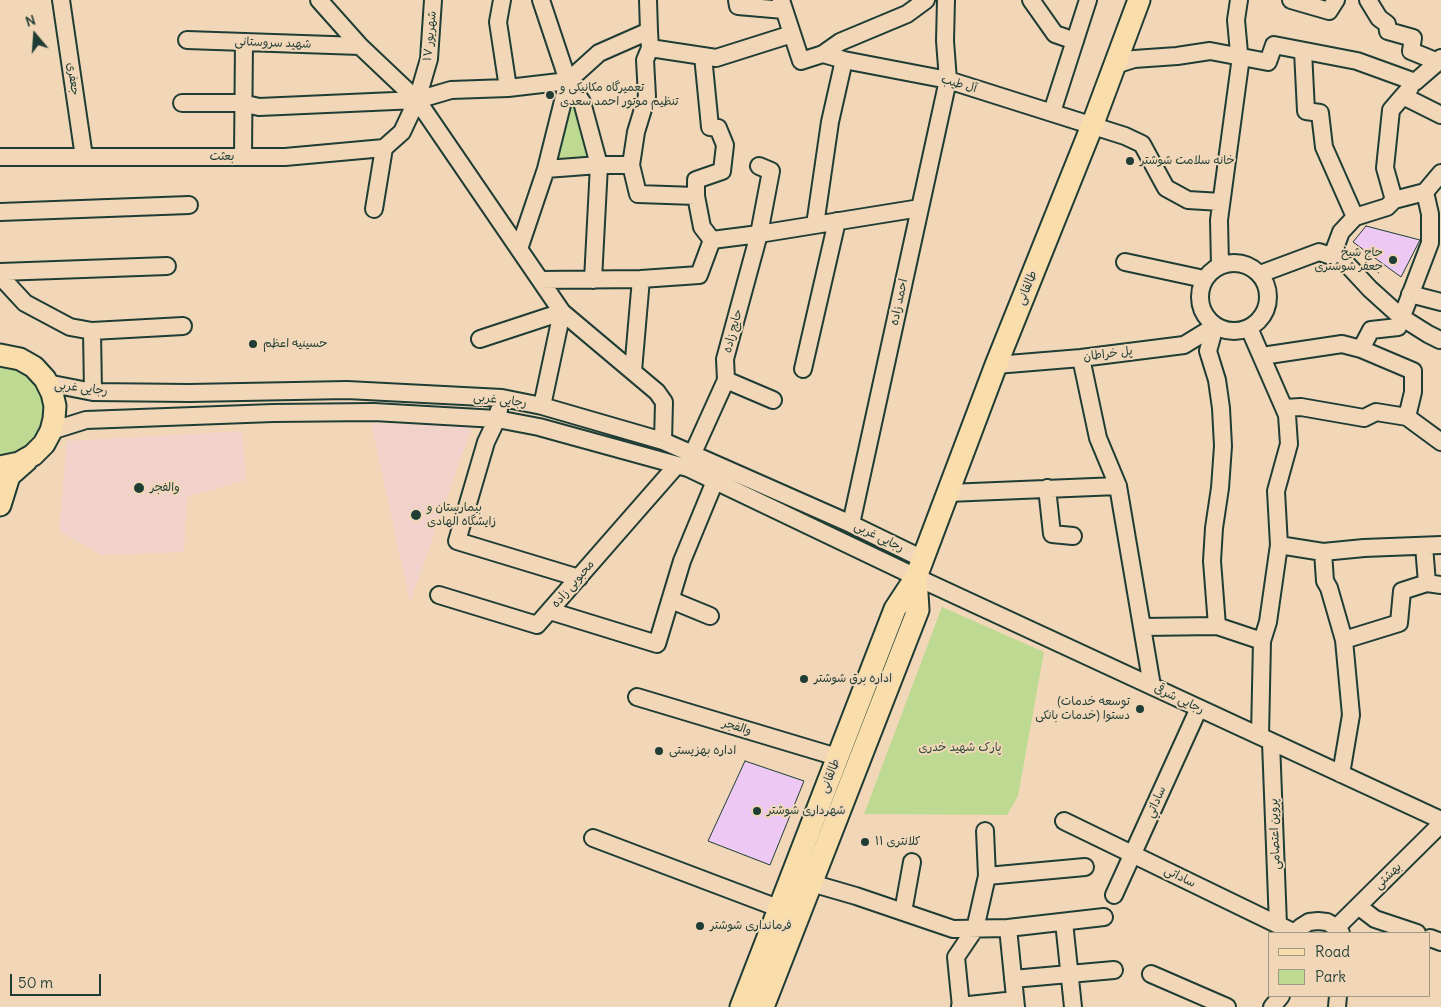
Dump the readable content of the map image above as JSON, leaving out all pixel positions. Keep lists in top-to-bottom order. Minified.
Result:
{"streets":{"main road":["طالقانی"],"street":["۱۷ شهریور","شهید سروستانی","جعفری","آل طیب","بعثت","احمد زاده","حایج زاده","پل خراطان","رجایی غربی","محبوبی زاده","رجایی شرقی","والفجر","ساداتي","پروین اعتصامی","بهشتی","ساداتی"]},"crossings":[["جعفری","بعثت"],["آل طیب","طالقانی"],["آل طیب","احمد زاده"],["طالقانی","پل خراطان"],["طالقانی","رجایی غربی"],["طالقانی","رجایی شرقی"],["طالقانی","والفجر"],["احمد زاده","رجایی غربی"],["حایج زاده","رجایی غربی"],["پل خراطان","پروین اعتصامی"],["رجایی غربی","محبوبی زاده"],["رجایی غربی","رجایی شرقی"],["رجایی شرقی","ساداتي"],["رجایی شرقی","پروین اعتصامی"],["ساداتي","ساداتی"],["پروین اعتصامی","ساداتی"]],"parks":["پارک شهید خدری"],"places":["تعمیرگاه مکانیکی و تنظیم موتور احمد سعدی","خانه سلامت شوشتر","حاج شیخ جعفر شوشتری","حسینیه اعظم","والفجر","بیمارستان و زایشگاه الهادی","اداره برق شوشتر","(توسعه خدمات دستوا (خدمات بانکی","اداره بهزیستی","شهرداری شوشتر","کلانتری ۱۱","فرمانداری شوشتر"],"legend":["Road","Park"],"scale_bar":"50 m","north":"top"}
